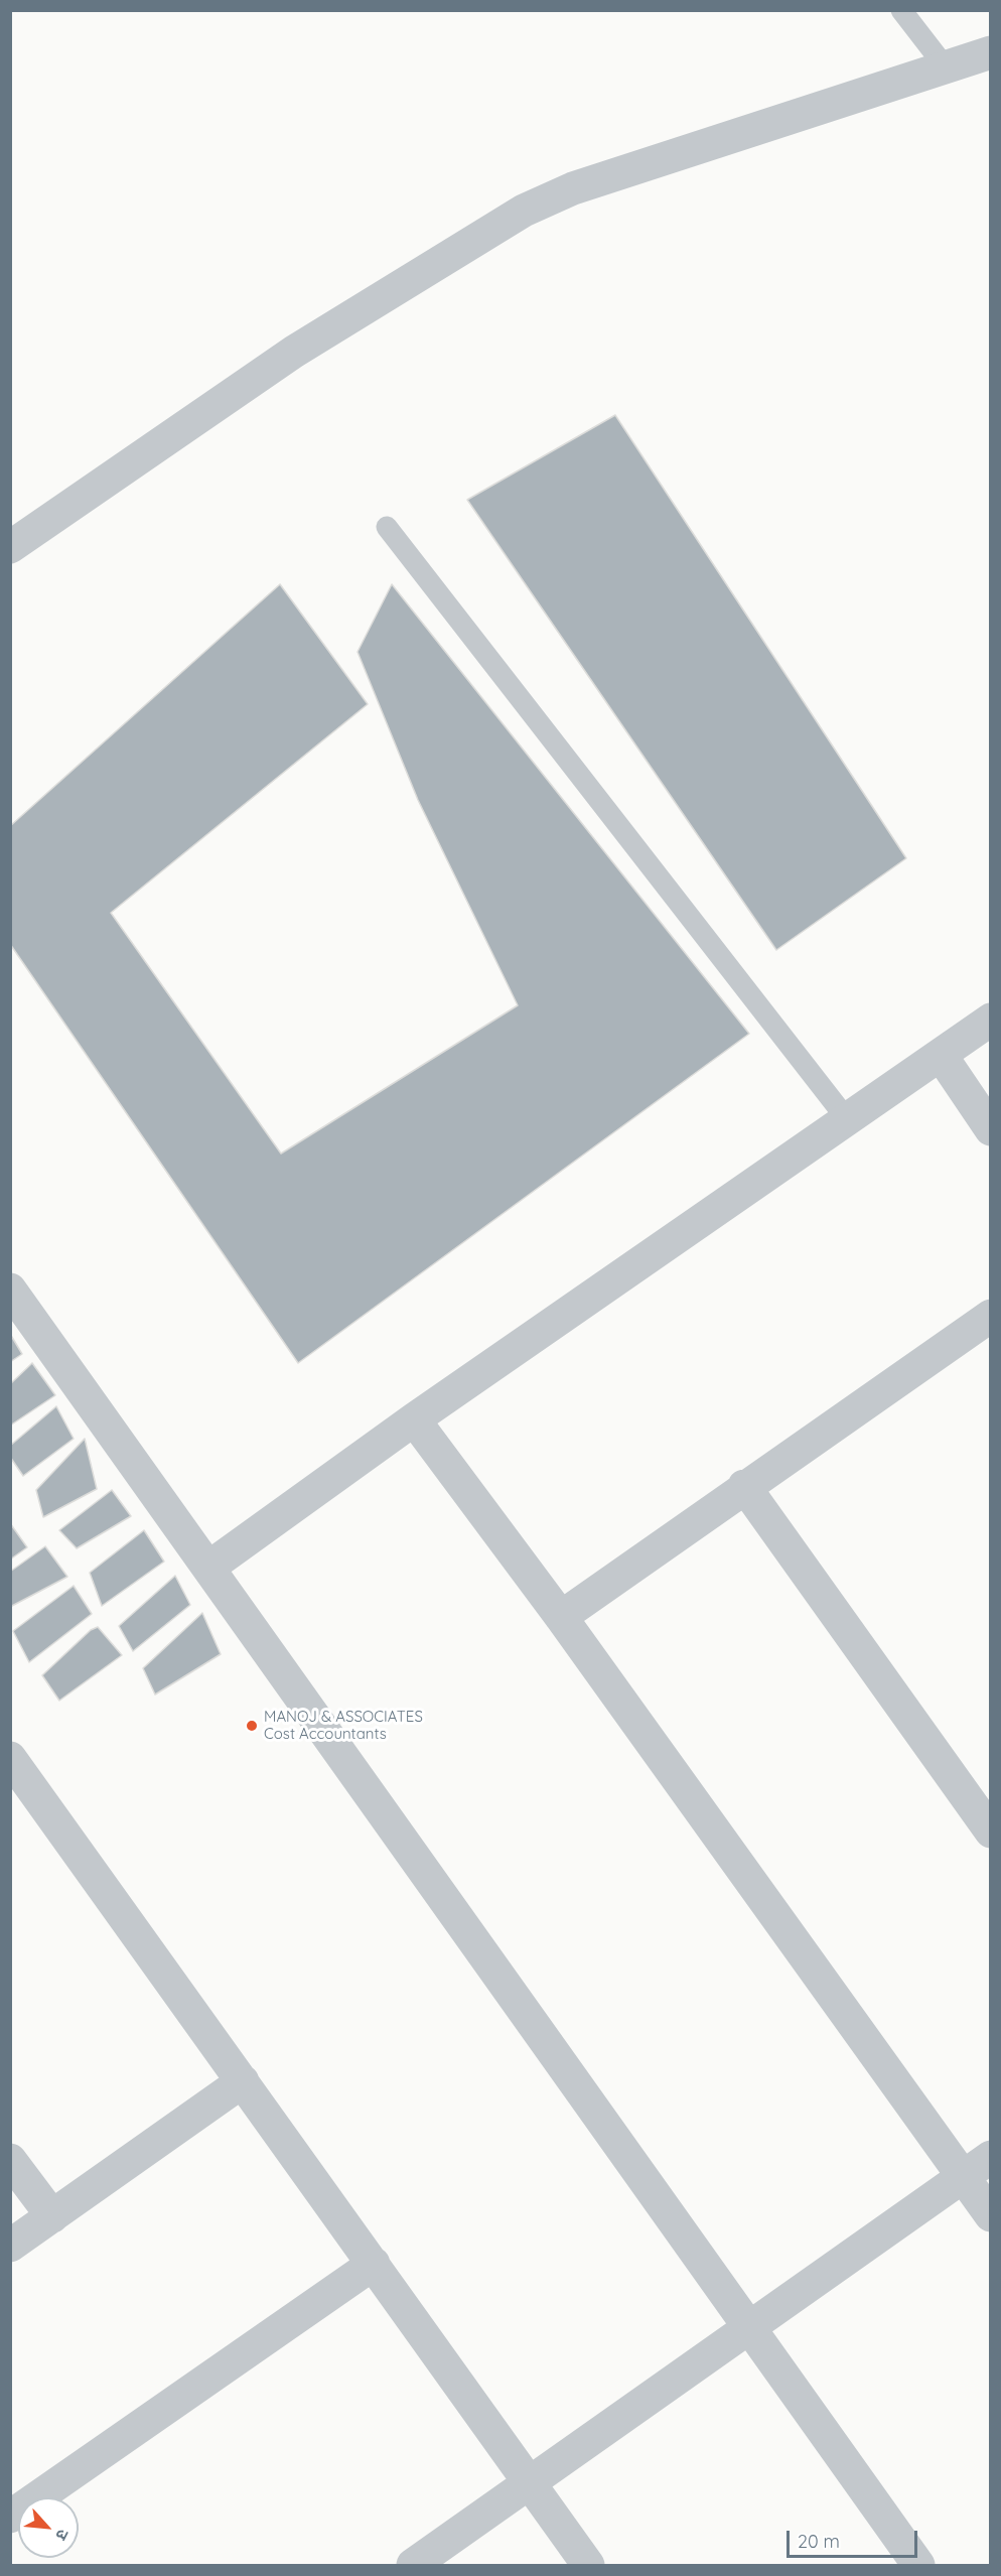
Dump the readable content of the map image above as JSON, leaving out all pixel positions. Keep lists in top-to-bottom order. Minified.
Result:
{"places":["MANOJ & ASSOCIATES Cost Accountants"],"scale_bar":"20 m","north":"bottom right"}
